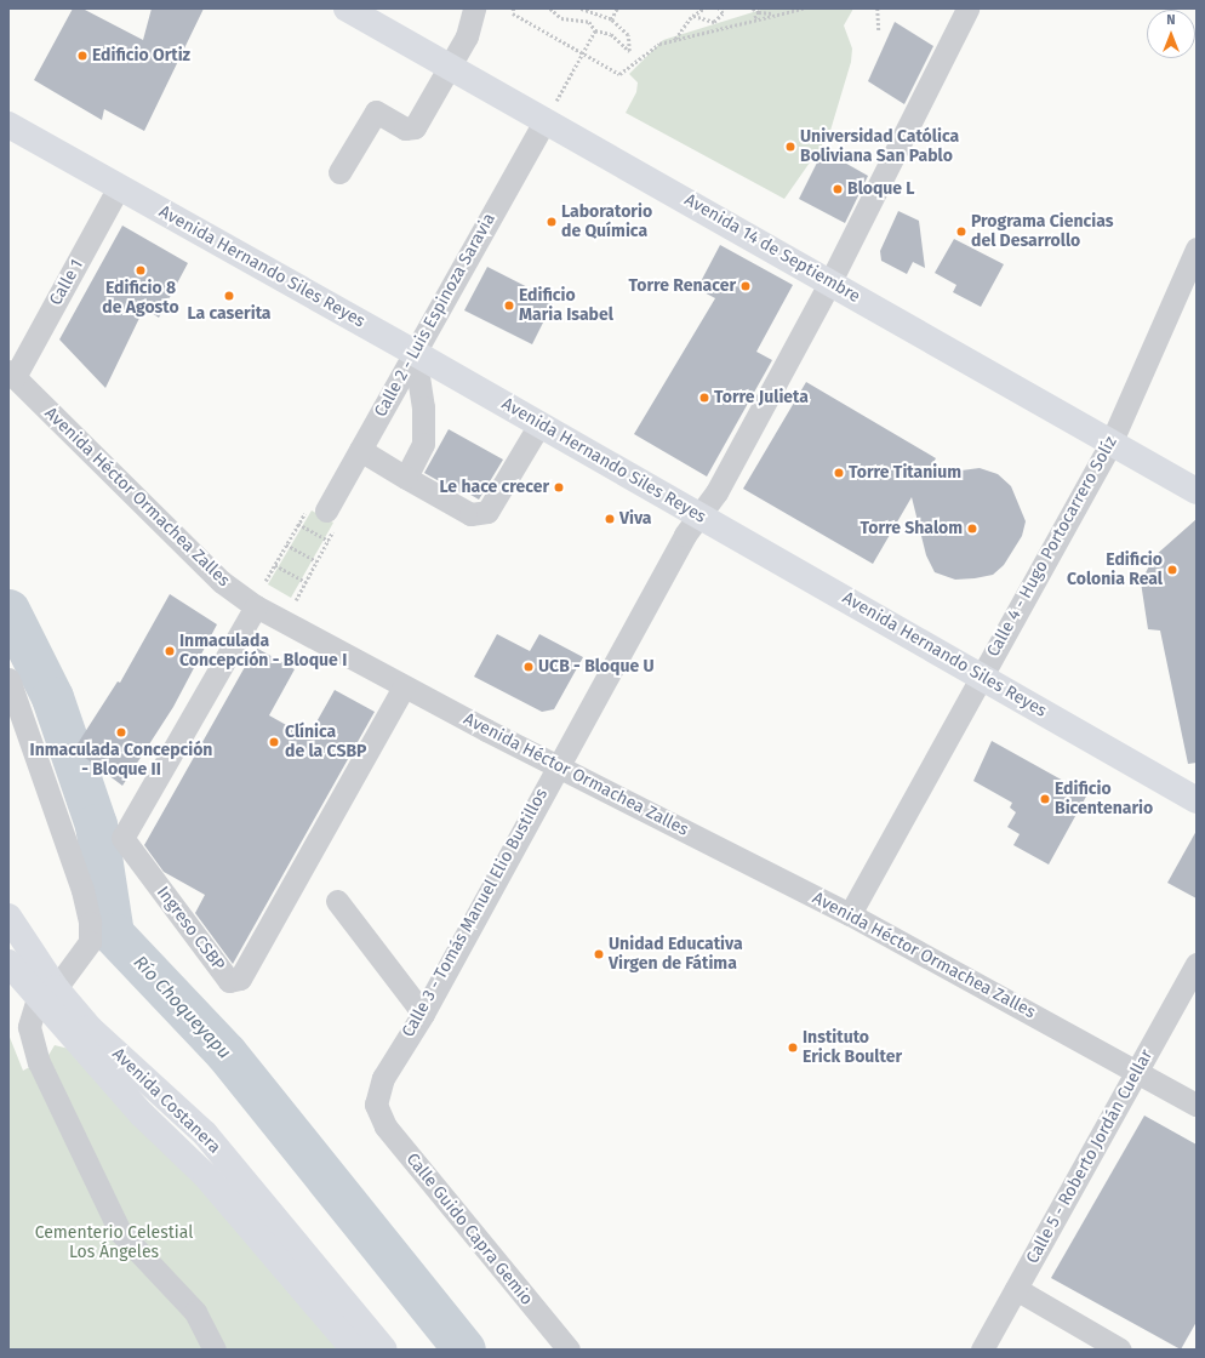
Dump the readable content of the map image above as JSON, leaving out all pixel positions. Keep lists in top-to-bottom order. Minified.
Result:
{"streets":{"main road":["Avenida 14 de Septiembre","Avenida Hernando Siles Reyes","Avenida Costanera"],"street":["Calle 1","Calle 2 - Luis Espinoza Saravia","Avenida Héctor Ormachea Zalles","Calle 4 - Hugo Portocarrero Solíz","Calle 3 - Tomás Manuel Elio Bustillos","Ingreso CSBP","Calle 5 - Roberto Jordán Cuellar","Calle Guido Capra Gemio"]},"crossings":[["Avenida 14 de Septiembre","Calle 2 - Luis Espinoza Saravia"],["Avenida 14 de Septiembre","Calle 4 - Hugo Portocarrero Solíz"],["Avenida 14 de Septiembre","Calle 3 - Tomás Manuel Elio Bustillos"],["Avenida Hernando Siles Reyes","Calle 1"],["Avenida Hernando Siles Reyes","Calle 2 - Luis Espinoza Saravia"],["Avenida Hernando Siles Reyes","Calle 4 - Hugo Portocarrero Solíz"],["Avenida Hernando Siles Reyes","Calle 3 - Tomás Manuel Elio Bustillos"],["Calle 1","Avenida Héctor Ormachea Zalles"],["Avenida Héctor Ormachea Zalles","Calle 4 - Hugo Portocarrero Solíz"],["Avenida Héctor Ormachea Zalles","Calle 3 - Tomás Manuel Elio Bustillos"],["Avenida Héctor Ormachea Zalles","Ingreso CSBP"],["Avenida Héctor Ormachea Zalles","Calle 5 - Roberto Jordán Cuellar"],["Calle 3 - Tomás Manuel Elio Bustillos","Calle Guido Capra Gemio"]],"water":["Río Choqueyapu"],"parks":["Cementerio Celestial Los Ángeles"],"places":["Edificio Ortiz","Universidad Católica Boliviana San Pablo","Bloque L","Laboratorio de Química","Programa Ciencias del Desarrollo","Edificio 8 de Agosto","Torre Renacer","La caserita","Edificio Maria Isabel","Torre Julieta","Torre Titanium","Le hace crecer","Viva","Torre Shalom","Edificio Colonia Real","Inmaculada Concepción - Bloque I","UCB - Bloque U","Inmaculada Concepción - Bloque II","Clínica de la CSBP","Edificio Bicentenario","Unidad Educativa Virgen de Fátima","Instituto Erick Boulter"],"north":"top"}
